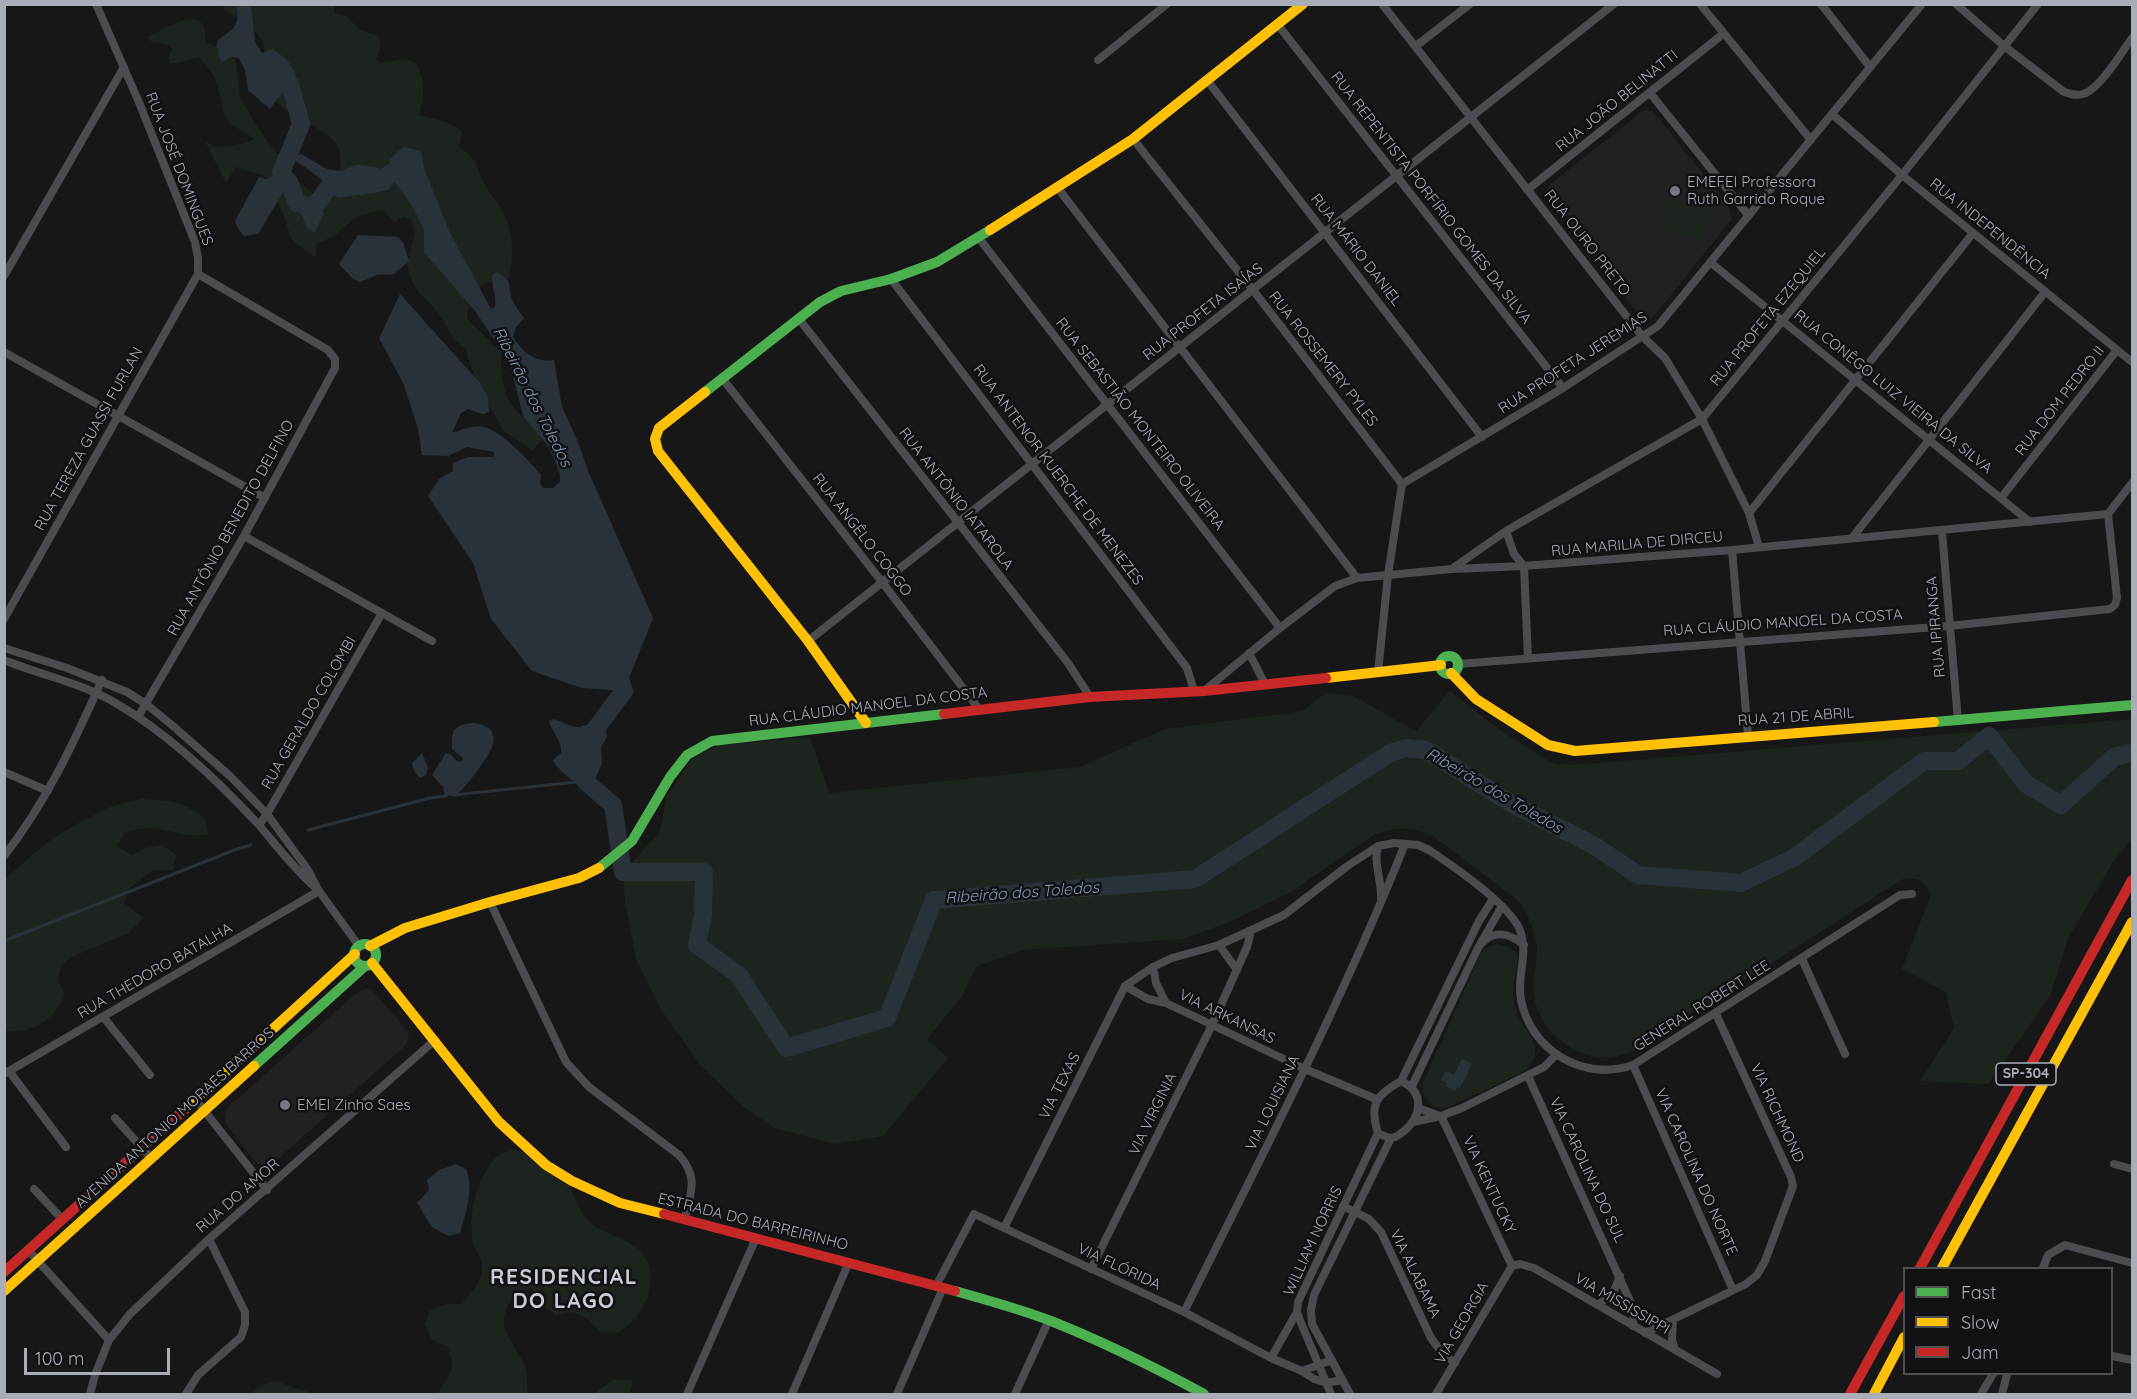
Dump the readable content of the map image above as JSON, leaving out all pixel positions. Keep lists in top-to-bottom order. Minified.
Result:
{"streets":{"main road":["RUA CLÁUDIO MANOEL DA COSTA","RUA 21 DE ABRIL","SP-304","AVENIDA ANTONIO MORAES BARROS","ESTRADA DO BARREIRINHO"],"street":["RUA JOÃO BELINATTI","RUA JOSÉ DOMINGUES","RUA REPENTISTA PORFÍRIO GOMES DA SILVA","RUA INDEPENDÊNCIA","RUA OURO PRETO","RUA MÁRIO DANIEL","RUA PROFETA ISAÍAS","RUA PROFETA EZEQUIEL","RUA ROSSEMERY PYLES","RUA PROFETA JEREMIAS","RUA CONÊGO LUIZ VIEIRA DA SILVA","RUA DOM PEDRO II","RUA SEBASTIÃO MONTEIRO OLIVEIRA","RUA TEREZA GUASSI FURLAN","RUA ANTENOR KUERCHE DE MENEZES","RUA ANTÔNIO IATAROLA","RUA ANTÔNIO BENEDITO DELFINO","RUA ANGÊLO COGGO","RUA MARILIA DE DIRCEU","RUA IPIRANGA","RUA GERALDO COLOMBI","RUA THEDORO BATALHA","GENERAL ROBERT LEE","VIA ARKANSAS","VIA TEXAS","VIA LOUISIANA","VIA RICHMOND","VIA VIRGINIA","VIA CAROLINA DO SUL","VIA CAROLINA DO NORTE","VIA KENTUCKY","RUA DO AMOR","WILLIAM NORRIS","VIA FLÓRIDA","VIA ALABAMA","VIA MISSISSIPPI","VIA GEORGIA"]},"crossings":[["RUA JOÃO BELINATTI","RUA OURO PRETO"],["RUA JOSÉ DOMINGUES","RUA TEREZA GUASSI FURLAN"],["RUA JOSÉ DOMINGUES","RUA ANTÔNIO BENEDITO DELFINO"],["RUA REPENTISTA PORFÍRIO GOMES DA SILVA","RUA PROFETA ISAÍAS"],["RUA REPENTISTA PORFÍRIO GOMES DA SILVA","RUA PROFETA JEREMIAS"],["RUA INDEPENDÊNCIA","RUA PROFETA EZEQUIEL"],["RUA INDEPENDÊNCIA","RUA PROFETA JEREMIAS"],["RUA INDEPENDÊNCIA","RUA DOM PEDRO II"],["RUA OURO PRETO","RUA PROFETA ISAÍAS"],["RUA OURO PRETO","RUA PROFETA EZEQUIEL"],["RUA OURO PRETO","RUA PROFETA JEREMIAS"],["RUA OURO PRETO","RUA MARILIA DE DIRCEU"],["RUA MÁRIO DANIEL","RUA PROFETA ISAÍAS"],["RUA MÁRIO DANIEL","RUA PROFETA JEREMIAS"],["RUA PROFETA ISAÍAS","RUA ROSSEMERY PYLES"],["RUA PROFETA ISAÍAS","RUA SEBASTIÃO MONTEIRO OLIVEIRA"],["RUA PROFETA ISAÍAS","RUA ANTENOR KUERCHE DE MENEZES"],["RUA PROFETA ISAÍAS","RUA ANTÔNIO IATAROLA"],["RUA PROFETA ISAÍAS","RUA ANGÊLO COGGO"],["RUA PROFETA EZEQUIEL","RUA CONÊGO LUIZ VIEIRA DA SILVA"],["RUA PROFETA EZEQUIEL","RUA MARILIA DE DIRCEU"],["RUA ROSSEMERY PYLES","RUA PROFETA JEREMIAS"],["RUA PROFETA JEREMIAS","RUA CONÊGO LUIZ VIEIRA DA SILVA"],["RUA CONÊGO LUIZ VIEIRA DA SILVA","RUA DOM PEDRO II"],["RUA CONÊGO LUIZ VIEIRA DA SILVA","RUA MARILIA DE DIRCEU"],["RUA SEBASTIÃO MONTEIRO OLIVEIRA","RUA MARILIA DE DIRCEU"],["RUA TEREZA GUASSI FURLAN","RUA ANTÔNIO BENEDITO DELFINO"],["RUA ANTENOR KUERCHE DE MENEZES","RUA MARILIA DE DIRCEU"],["RUA ANTENOR KUERCHE DE MENEZES","RUA CLÁUDIO MANOEL DA COSTA"],["RUA ANTÔNIO IATAROLA","RUA CLÁUDIO MANOEL DA COSTA"],["RUA ANGÊLO COGGO","RUA CLÁUDIO MANOEL DA COSTA"],["RUA MARILIA DE DIRCEU","RUA CLÁUDIO MANOEL DA COSTA"],["RUA MARILIA DE DIRCEU","RUA IPIRANGA"],["RUA CLÁUDIO MANOEL DA COSTA","RUA IPIRANGA"],["RUA CLÁUDIO MANOEL DA COSTA","RUA 21 DE ABRIL"],["RUA CLÁUDIO MANOEL DA COSTA","AVENIDA ANTONIO MORAES BARROS"],["RUA CLÁUDIO MANOEL DA COSTA","ESTRADA DO BARREIRINHO"],["RUA IPIRANGA","RUA 21 DE ABRIL"],["GENERAL ROBERT LEE","VIA ARKANSAS"],["GENERAL ROBERT LEE","VIA TEXAS"],["GENERAL ROBERT LEE","VIA LOUISIANA"],["GENERAL ROBERT LEE","VIA RICHMOND"],["GENERAL ROBERT LEE","VIA VIRGINIA"],["GENERAL ROBERT LEE","VIA CAROLINA DO NORTE"],["VIA ARKANSAS","VIA TEXAS"],["VIA ARKANSAS","VIA LOUISIANA"],["VIA ARKANSAS","VIA VIRGINIA"],["VIA ARKANSAS","WILLIAM NORRIS"],["VIA TEXAS","VIA FLÓRIDA"],["VIA LOUISIANA","VIA FLÓRIDA"],["VIA RICHMOND","VIA CAROLINA DO NORTE"],["VIA RICHMOND","VIA MISSISSIPPI"],["VIA VIRGINIA","VIA FLÓRIDA"],["AVENIDA ANTONIO MORAES BARROS","ESTRADA DO BARREIRINHO"],["VIA CAROLINA DO SUL","VIA MISSISSIPPI"],["VIA KENTUCKY","VIA MISSISSIPPI"],["VIA KENTUCKY","VIA GEORGIA"],["RUA DO AMOR","ESTRADA DO BARREIRINHO"],["ESTRADA DO BARREIRINHO","VIA FLÓRIDA"],["WILLIAM NORRIS","VIA FLÓRIDA"],["WILLIAM NORRIS","VIA ALABAMA"],["VIA ALABAMA","VIA GEORGIA"],["VIA MISSISSIPPI","VIA GEORGIA"]],"districts":["RESIDENCIAL DO LAGO"],"water":["Ribeirão dos Toledos"],"places":["EMEFEI Professora Ruth Garrido Roque","EMEI Zinho Saes"],"legend":["Fast","Slow","Jam"],"scale_bar":"100 m"}
